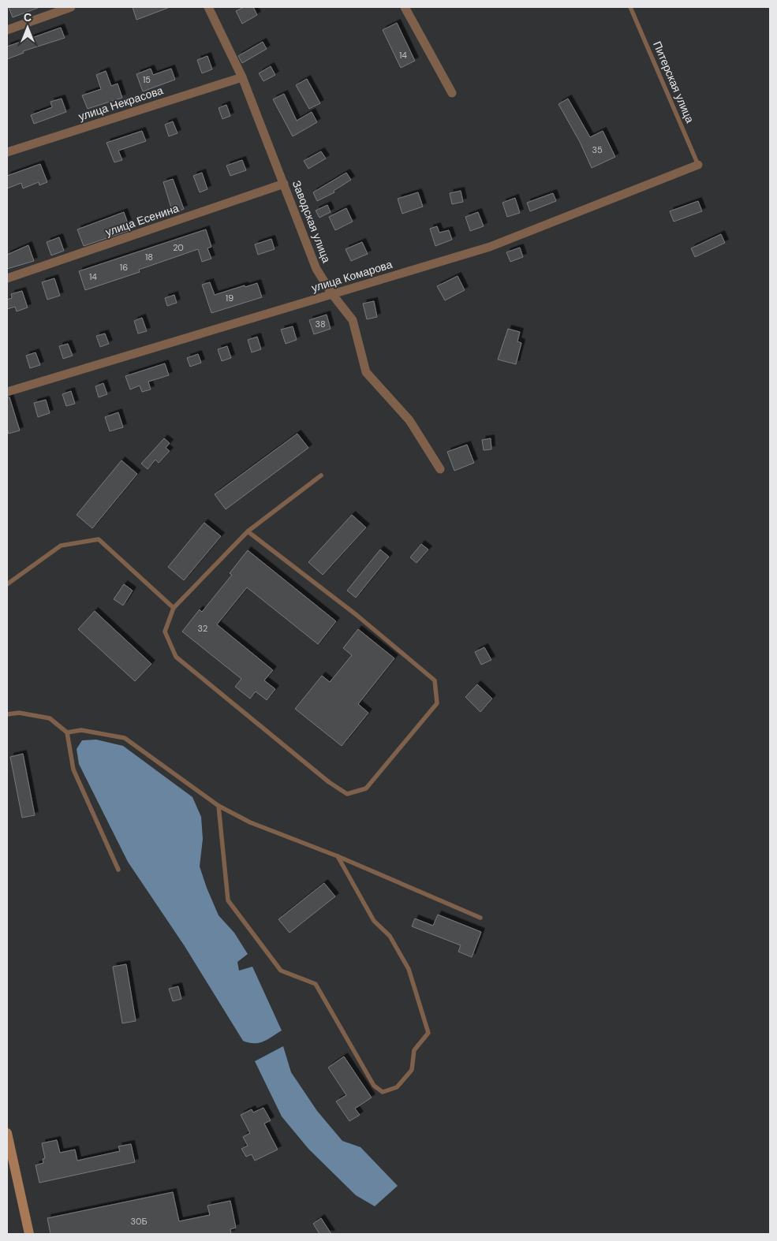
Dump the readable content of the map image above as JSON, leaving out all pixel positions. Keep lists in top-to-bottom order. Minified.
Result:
{"streets":{"street":["улица Некрасова","улица Есенина","Заводская улица","улица Комарова"],"lane":["Питерская улица"]},"crossings":[["Питерская улица","улица Комарова"],["улица Некрасова","Заводская улица"],["улица Есенина","Заводская улица"],["Заводская улица","улица Комарова"]],"house_numbers":["14","15","35","20","18","16","14","19","38","32","30Б"],"north":"top"}
